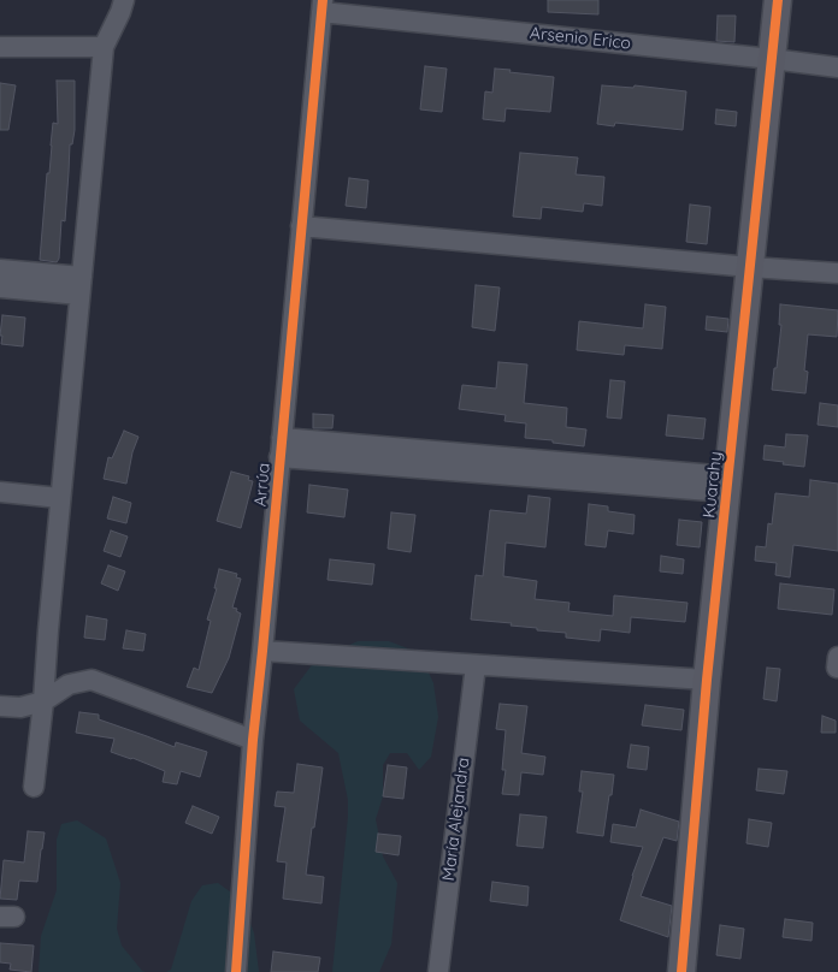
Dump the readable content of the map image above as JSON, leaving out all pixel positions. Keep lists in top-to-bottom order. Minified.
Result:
{"streets":{"street":["Arsenio Erico","Arrúa","Kuarahy","María Alejandra"]},"crossings":[["Arsenio Erico","Arrúa"],["Arsenio Erico","Kuarahy"]]}
